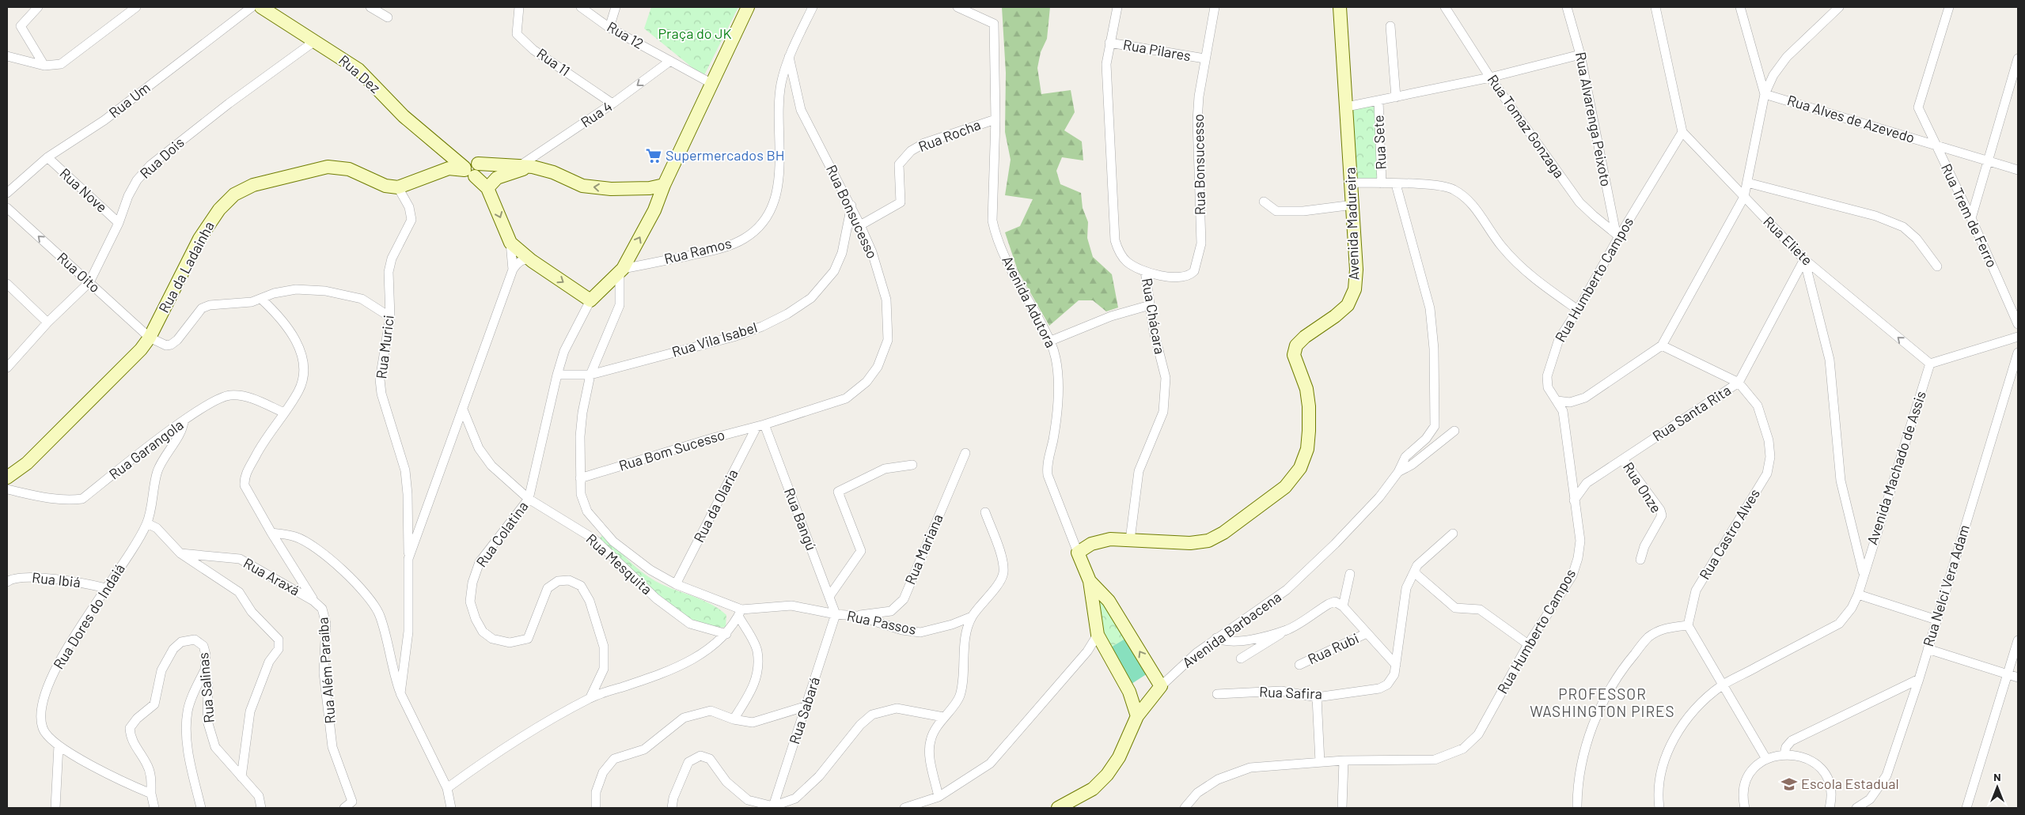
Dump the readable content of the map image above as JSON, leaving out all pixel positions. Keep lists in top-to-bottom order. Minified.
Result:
{"streets":{"street":["Rua 12","Rua Pilares","Rua 11","Rua Dez","Rua Um","Rua 4","Rua Alvarenga Peixoto","Rua Alves de Azevedo","Rua Tomaz Gonzaga","Rua Rocha","Rua Sete","Rua Dois","Rua Bonsucesso","Rua Nove","Rua Trem de Ferro","Avenida Madureira","Rua Eliete","Rua Ramos","Rua da Ladainha","Rua Oito","Rua Humberto Campos","Avenida Adutora","Rua Chácara","Rua Vila Isabel","Rua Murici","Rua Santa Rita","Rua Garangola","Rua Bom Sucesso","Avenida Machado de Assis","Rua Onze","Rua da Olaria","Rua Bangú","Rua Colatina","Rua Castro Alves","Rua Mariana","Rua Mesquita","Rua Araxá","Rua Ibiá","Rua Nelci Vera Adam","Rua Dores do Indaiá","Rua Passos","Avenida Barbacena","Rua Rubi","Rua Além Paraíba","Rua Salinas","Rua Safira","Rua Sabará"]},"crossings":[["Rua 12","Rua 4"],["Rua Pilares","Rua Bonsucesso"],["Rua Pilares","Rua Chácara"],["Rua 11","Rua 4"],["Rua Dez","Rua Dois"],["Rua Um","Rua Nove"],["Rua Alvarenga Peixoto","Rua Tomaz Gonzaga"],["Rua Alvarenga Peixoto","Rua Humberto Campos"],["Rua Alves de Azevedo","Rua Trem de Ferro"],["Rua Tomaz Gonzaga","Rua Humberto Campos"],["Rua Rocha","Rua Bonsucesso"],["Rua Rocha","Avenida Adutora"],["Rua Dois","Rua Nove"],["Rua Dois","Rua Oito"],["Rua Bonsucesso","Rua Ramos"],["Rua Bonsucesso","Rua Chácara"],["Rua Bonsucesso","Rua Vila Isabel"],["Rua Bonsucesso","Rua Bom Sucesso"],["Rua Bonsucesso","Rua da Olaria"],["Rua Bonsucesso","Rua Bangú"],["Avenida Madureira","Avenida Adutora"],["Avenida Madureira","Rua Chácara"],["Rua Eliete","Rua Humberto Campos"],["Rua Eliete","Rua Santa Rita"],["Rua Eliete","Avenida Machado de Assis"],["Rua da Ladainha","Rua Oito"],["Rua da Ladainha","Rua Murici"],["Rua Humberto Campos","Rua Santa Rita"],["Rua Vila Isabel","Rua Colatina"],["Rua Santa Rita","Avenida Machado de Assis"],["Rua Santa Rita","Rua Onze"],["Rua Santa Rita","Rua Castro Alves"],["Rua Garangola","Rua Dores do Indaiá"],["Rua Bom Sucesso","Rua da Olaria"],["Rua Bom Sucesso","Rua Bangú"],["Rua da Olaria","Rua Bangú"],["Rua Bangú","Rua Passos"],["Rua Bangú","Rua Sabará"],["Rua Colatina","Rua Mesquita"],["Rua Mariana","Rua Passos"],["Rua Araxá","Rua Além Paraíba"],["Rua Ibiá","Rua Dores do Indaiá"],["Rua Dores do Indaiá","Rua Salinas"],["Rua Passos","Rua Sabará"]],"one_way":["Rua 4","Rua Eliete"],"districts":["PROFESSOR WASHINGTON PIRES"],"parks":["Praça do JK"],"places":{"supermarket":["Supermercados BH"],"school or university":["Escola Estadual"]},"north":"top"}
